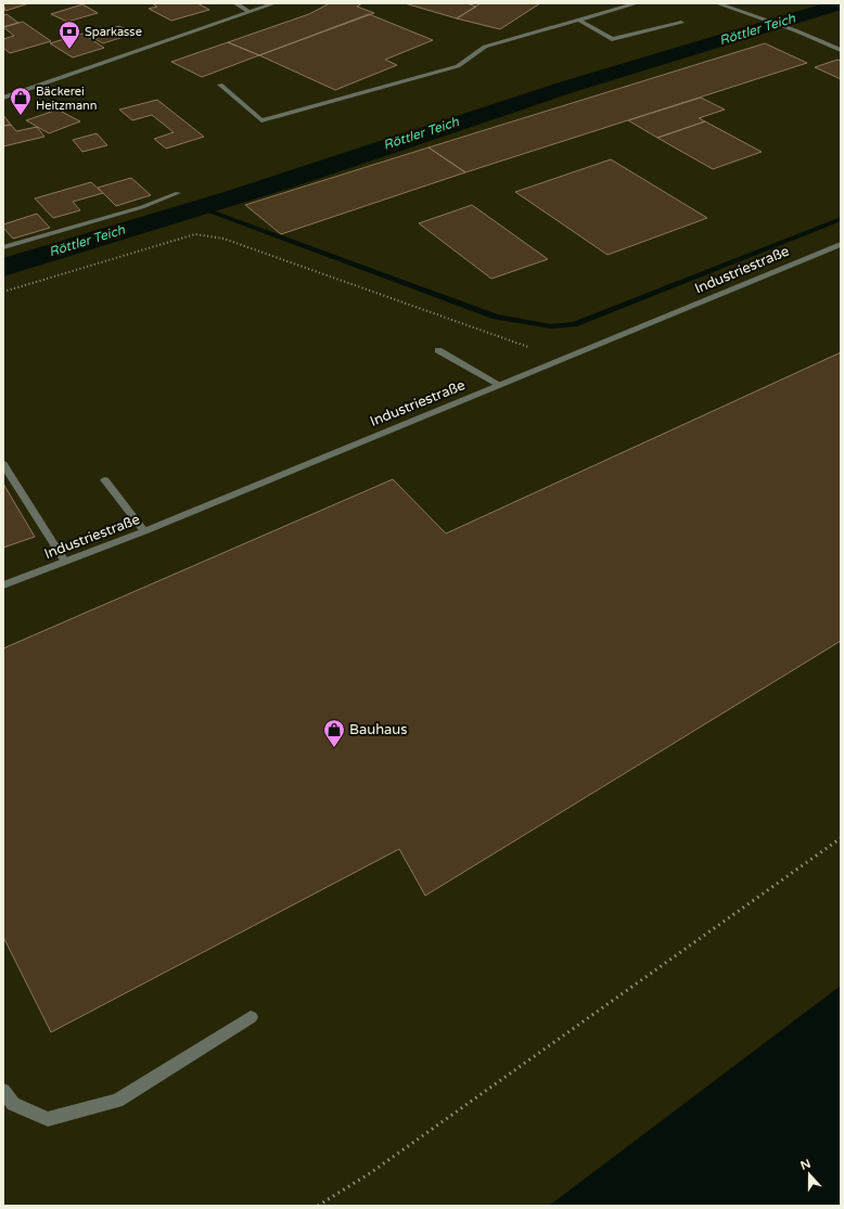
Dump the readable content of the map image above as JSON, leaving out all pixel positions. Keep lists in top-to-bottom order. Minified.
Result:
{"streets":{"street":["Industriestraße"]},"water":["Röttler Teich"],"places":{"bank":["Sparkasse"],"shop":["Bäckerei Heitzmann","Bauhaus"]},"north":"top"}
